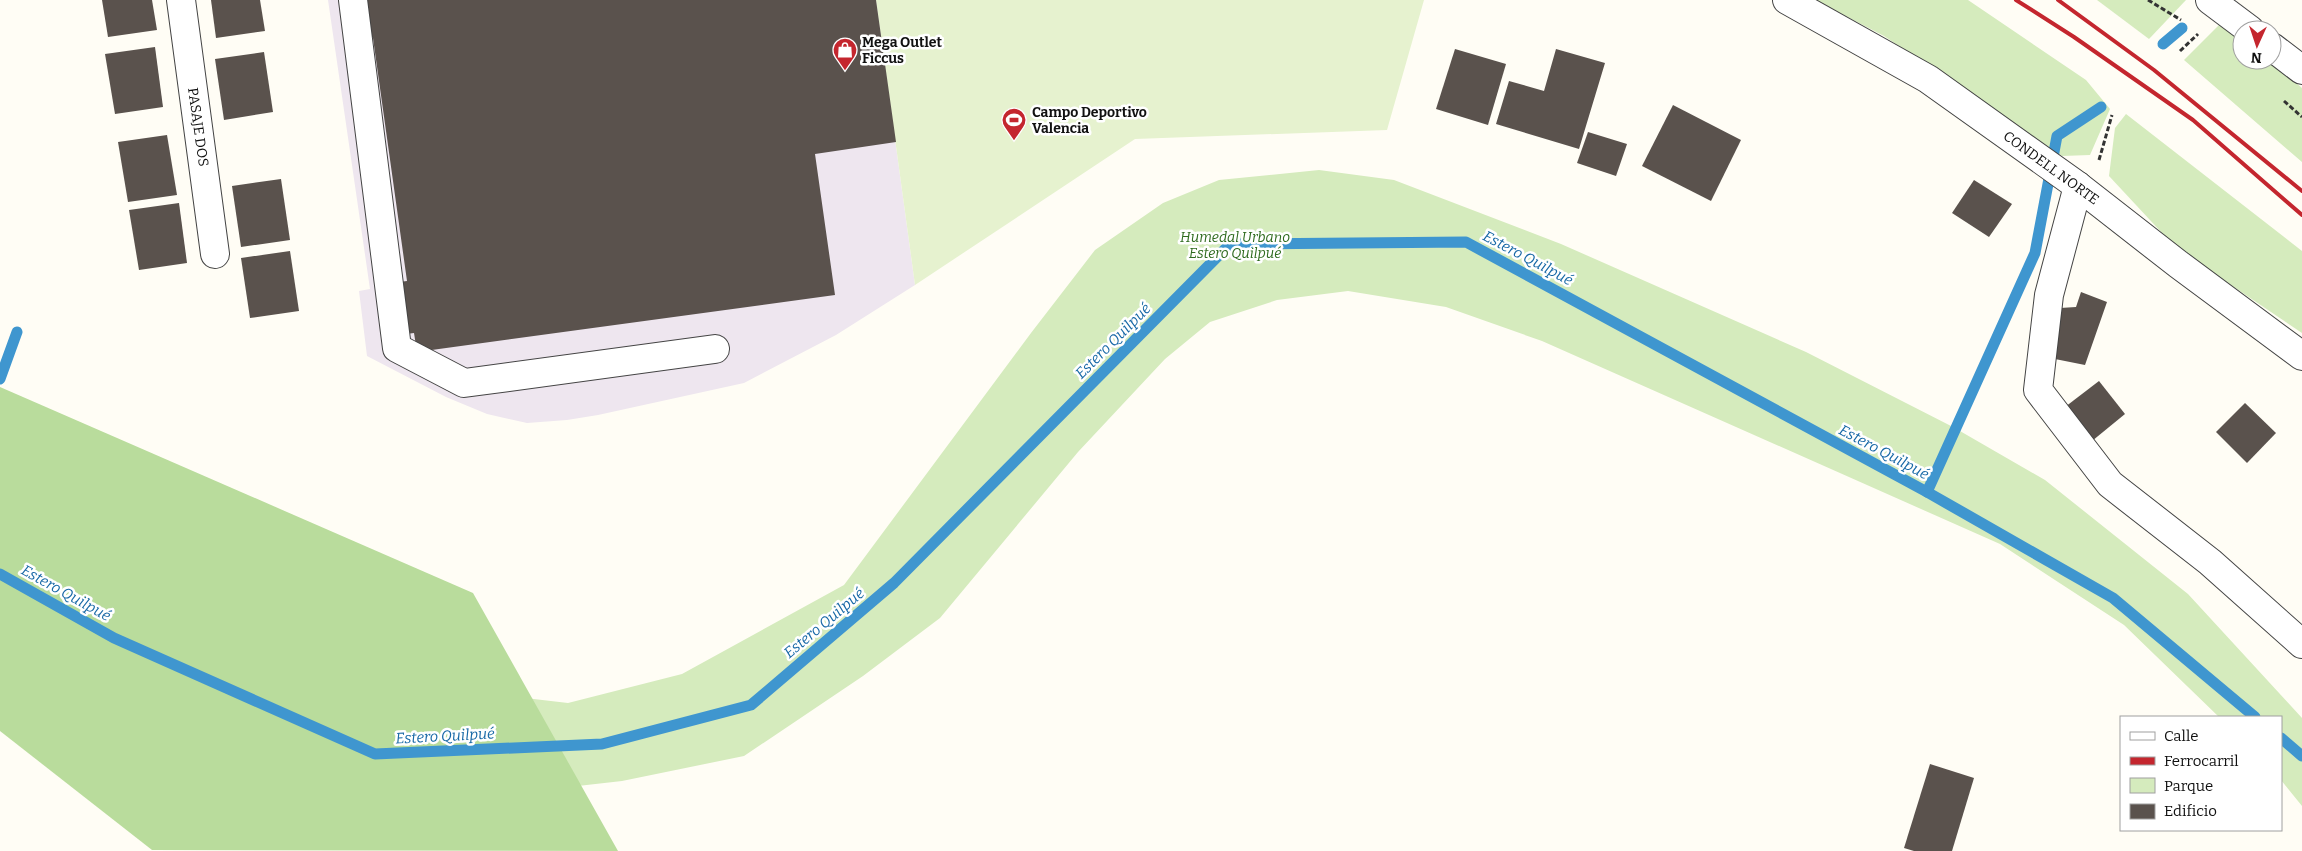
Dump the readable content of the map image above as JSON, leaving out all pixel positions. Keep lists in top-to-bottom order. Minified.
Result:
{"streets":{"street":["PASAJE DOS","CONDELL NORTE"]},"water":["Estero Quilpué"],"parks":["Humedal Urbano Estero Quilpué"],"places":{"shop":["Mega Outlet Ficcus"],"sports":["Campo Deportivo Valencia"]},"legend":["Calle","Ferrocarril","Parque","Edificio"],"north":"bottom"}
